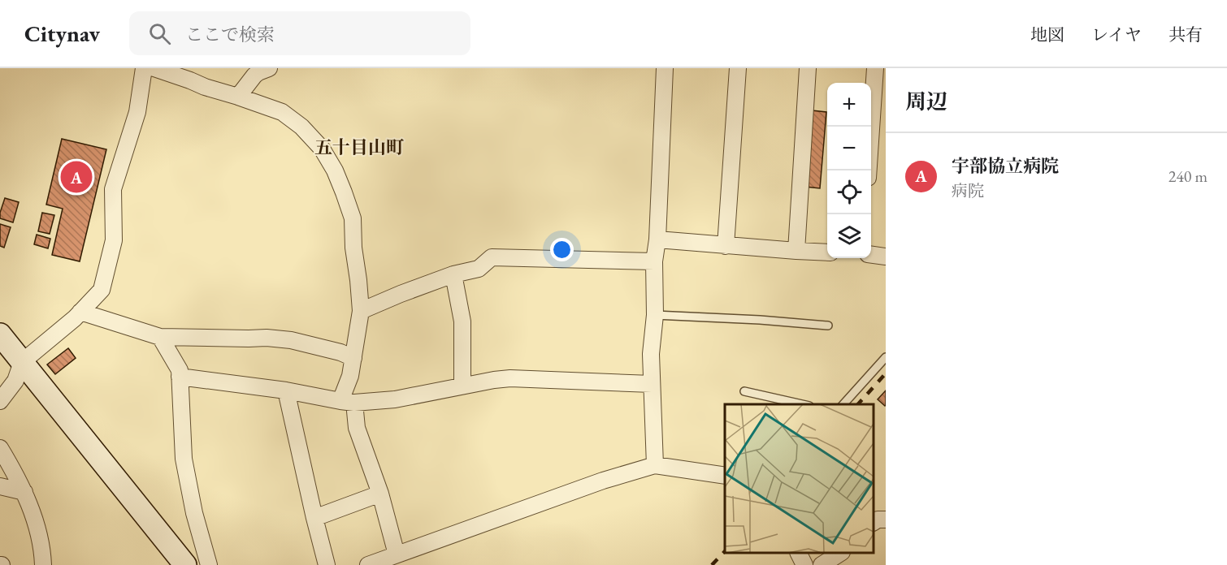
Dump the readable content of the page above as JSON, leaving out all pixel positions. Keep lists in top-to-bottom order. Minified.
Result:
{"districts":["五十目山町"],"page":{"header":"Citynav","search":"ここで検索","nav":["地図","レイヤ","共有"],"heading":"周辺","map_buttons":["+","−"],"list":[{"mark":"A","name":"宇部協立病院","note":"病院","value":"240 m"}],"pins":"A"}}
